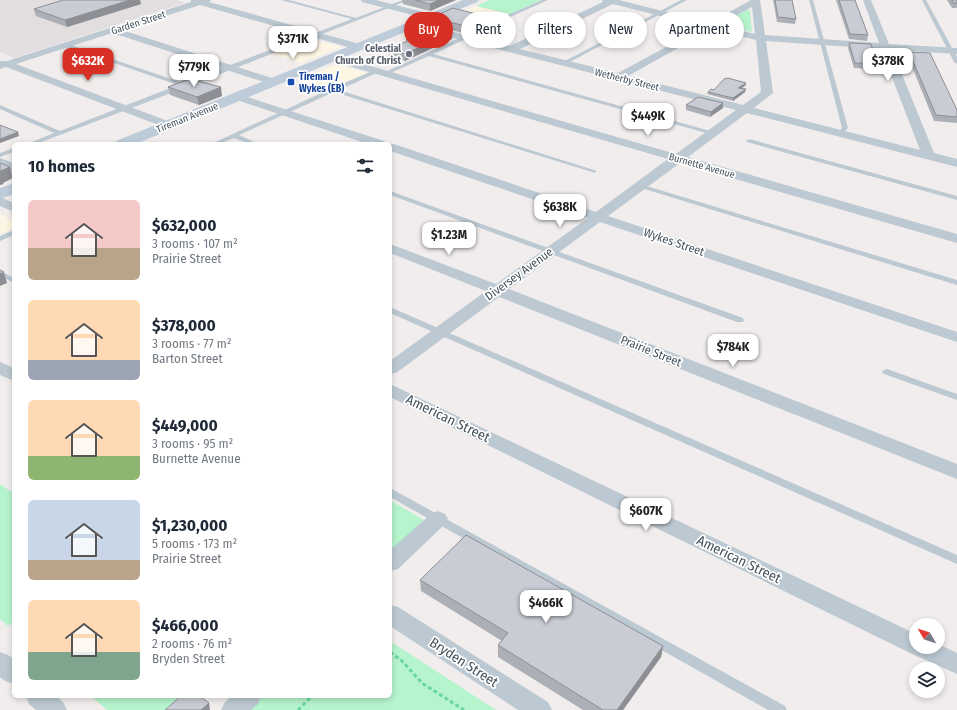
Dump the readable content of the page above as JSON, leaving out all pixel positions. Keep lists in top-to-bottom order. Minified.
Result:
{"streets":{"street":["Garden Street","Wetherby Street","Tireman Avenue","Burnette Avenue","Wykes Street","Diversey Avenue","Prairie Street","American Street","Bryden Street"]},"crossings":[["Wetherby Street","Diversey Avenue"],["Tireman Avenue","Burnette Avenue"],["Burnette Avenue","Diversey Avenue"],["Wykes Street","Diversey Avenue"],["Diversey Avenue","Prairie Street"]],"places":{"other":["Celestial Church of Christ"],"transit":["Tireman / Wykes (EB)"]},"north":"top left","page":{"chip":["Buy","Rent","Filters","New","Apartment"],"price":["$371K","$632K","$378K","$779K","$449K","$638K","$1.23M","$784K","$607K","$466K"],"heading":"10 homes","list":[{"name":"$632,000","note":"3 rooms · 107 m² · Prairie Street"},{"name":"$378,000","note":"3 rooms · 77 m² · Barton Street"},{"name":"$449,000","note":"3 rooms · 95 m² · Burnette Avenue"},{"name":"$1,230,000","note":"5 rooms · 173 m² · Prairie Street"},{"name":"$466,000","note":"2 rooms · 76 m² · Bryden Street"}]}}
